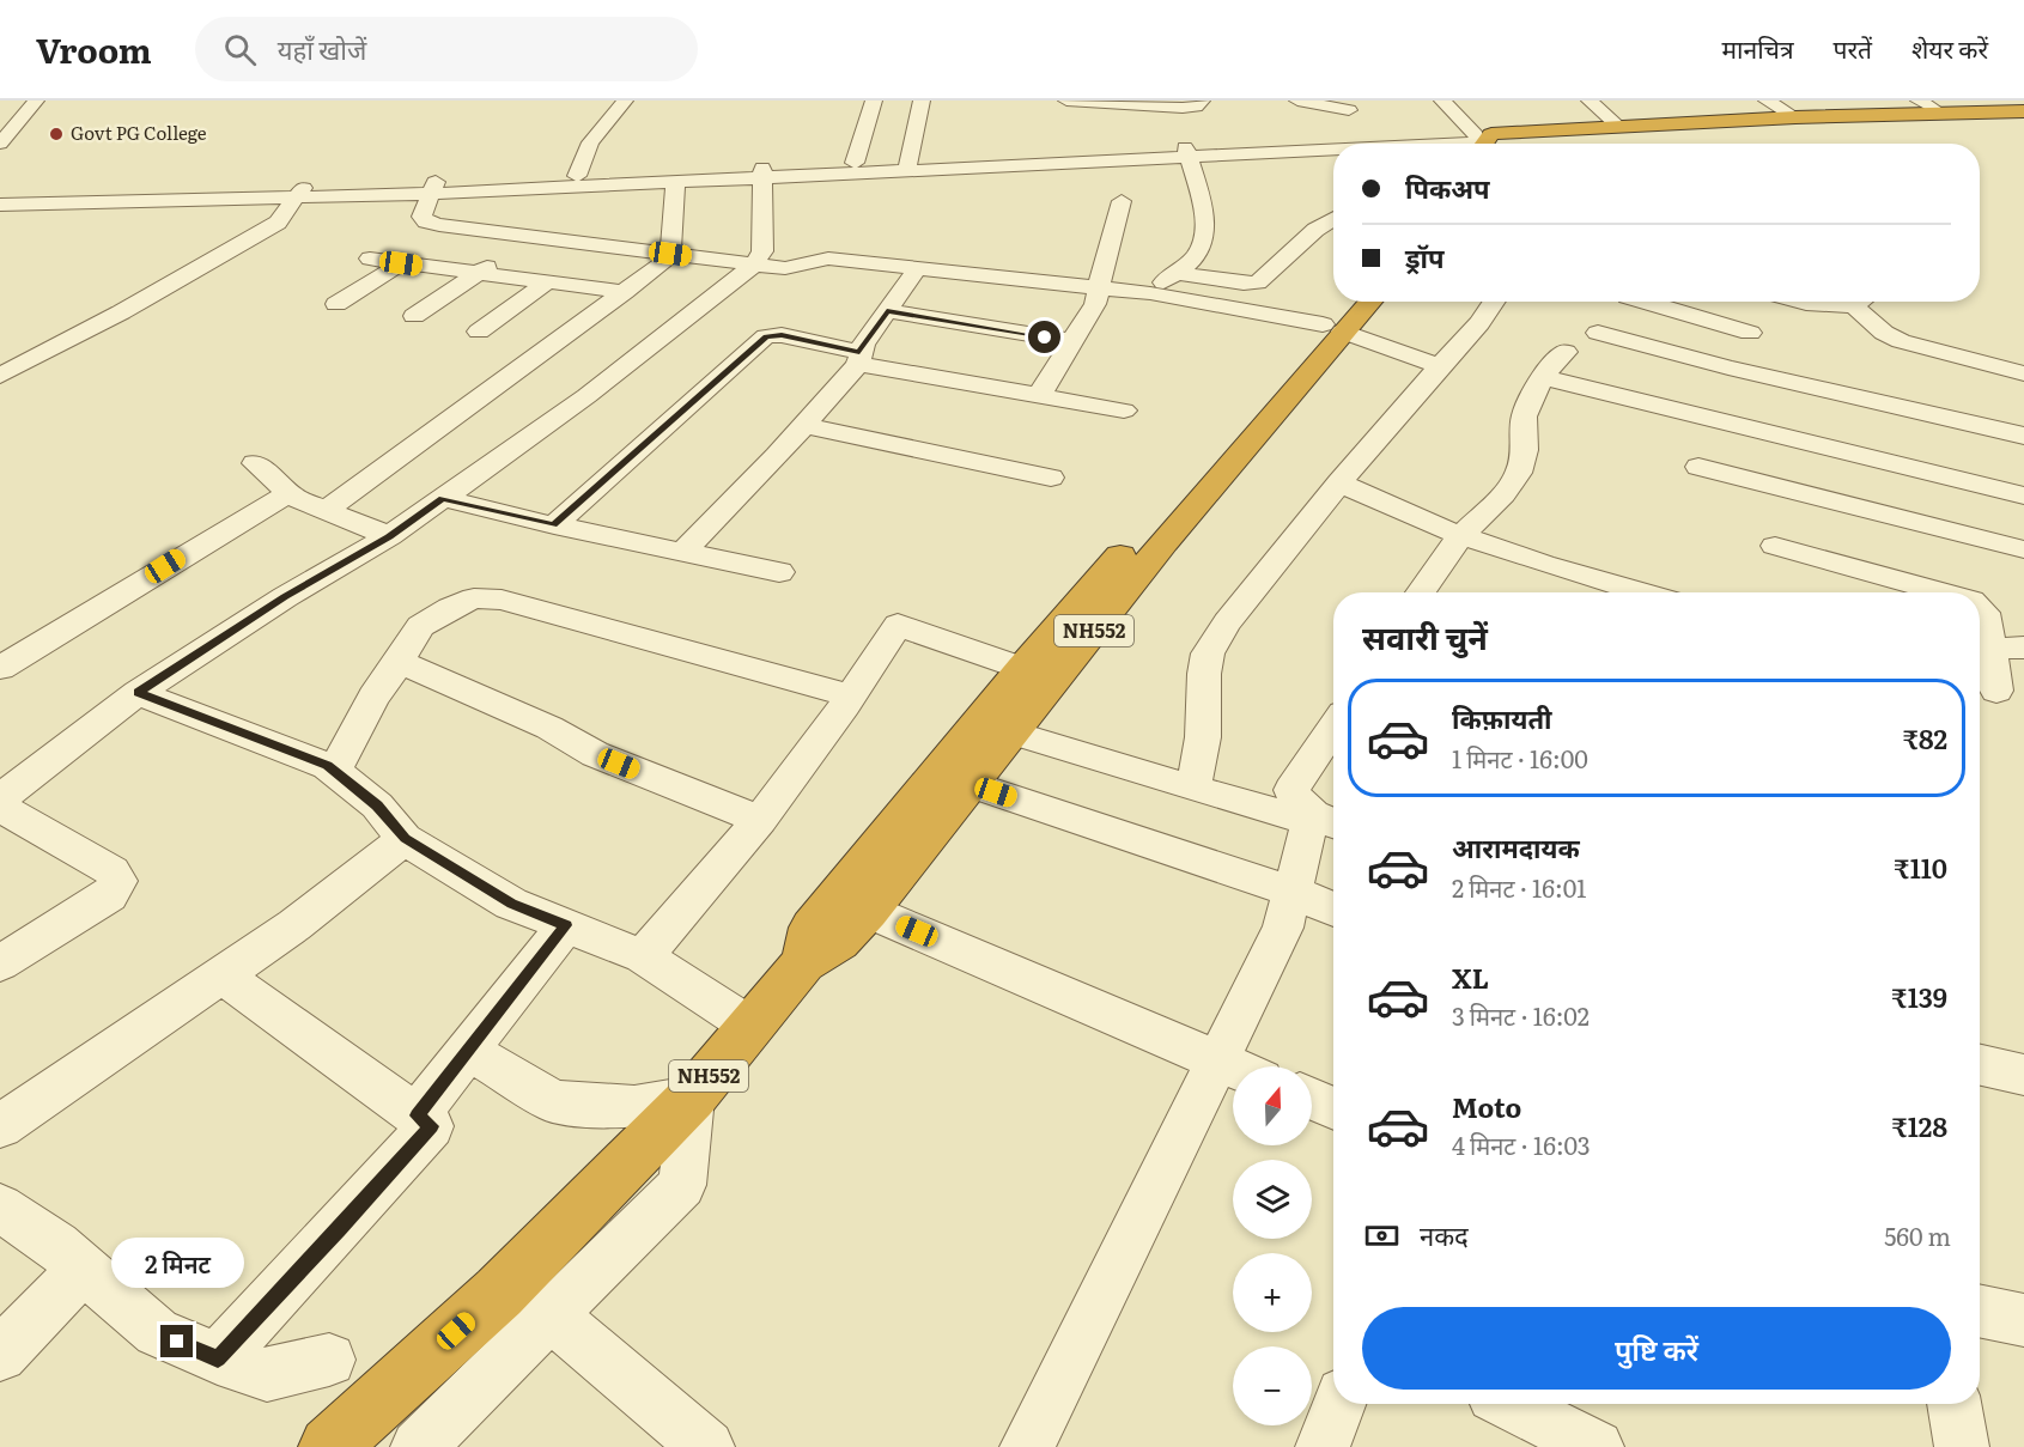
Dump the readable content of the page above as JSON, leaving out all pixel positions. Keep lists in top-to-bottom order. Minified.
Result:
{"streets":{"highway":["NH552"]},"places":["Govt PG College"],"north":"top","page":{"header":"Vroom","search":"यहाँ खोजें","nav":["मानचित्र","परतें","शेयर करें"],"banner":["पिकअप","ड्रॉप"],"heading":"सवारी चुनें","list":[{"name":"किफ़ायती","note":"1 मिनट · 16:00","value":"₹82"},{"name":"आरामदायक","note":"2 मिनट · 16:01","value":"₹110"},{"name":"XL","note":"3 मिनट · 16:02","value":"₹139"},{"name":"Moto","note":"4 मिनट · 16:03","value":"₹128"}],"map_buttons":["+","−"],"pay":["नकद","560 m"],"bubble":"2 मिनट","buttons":"पुष्टि करें"}}
